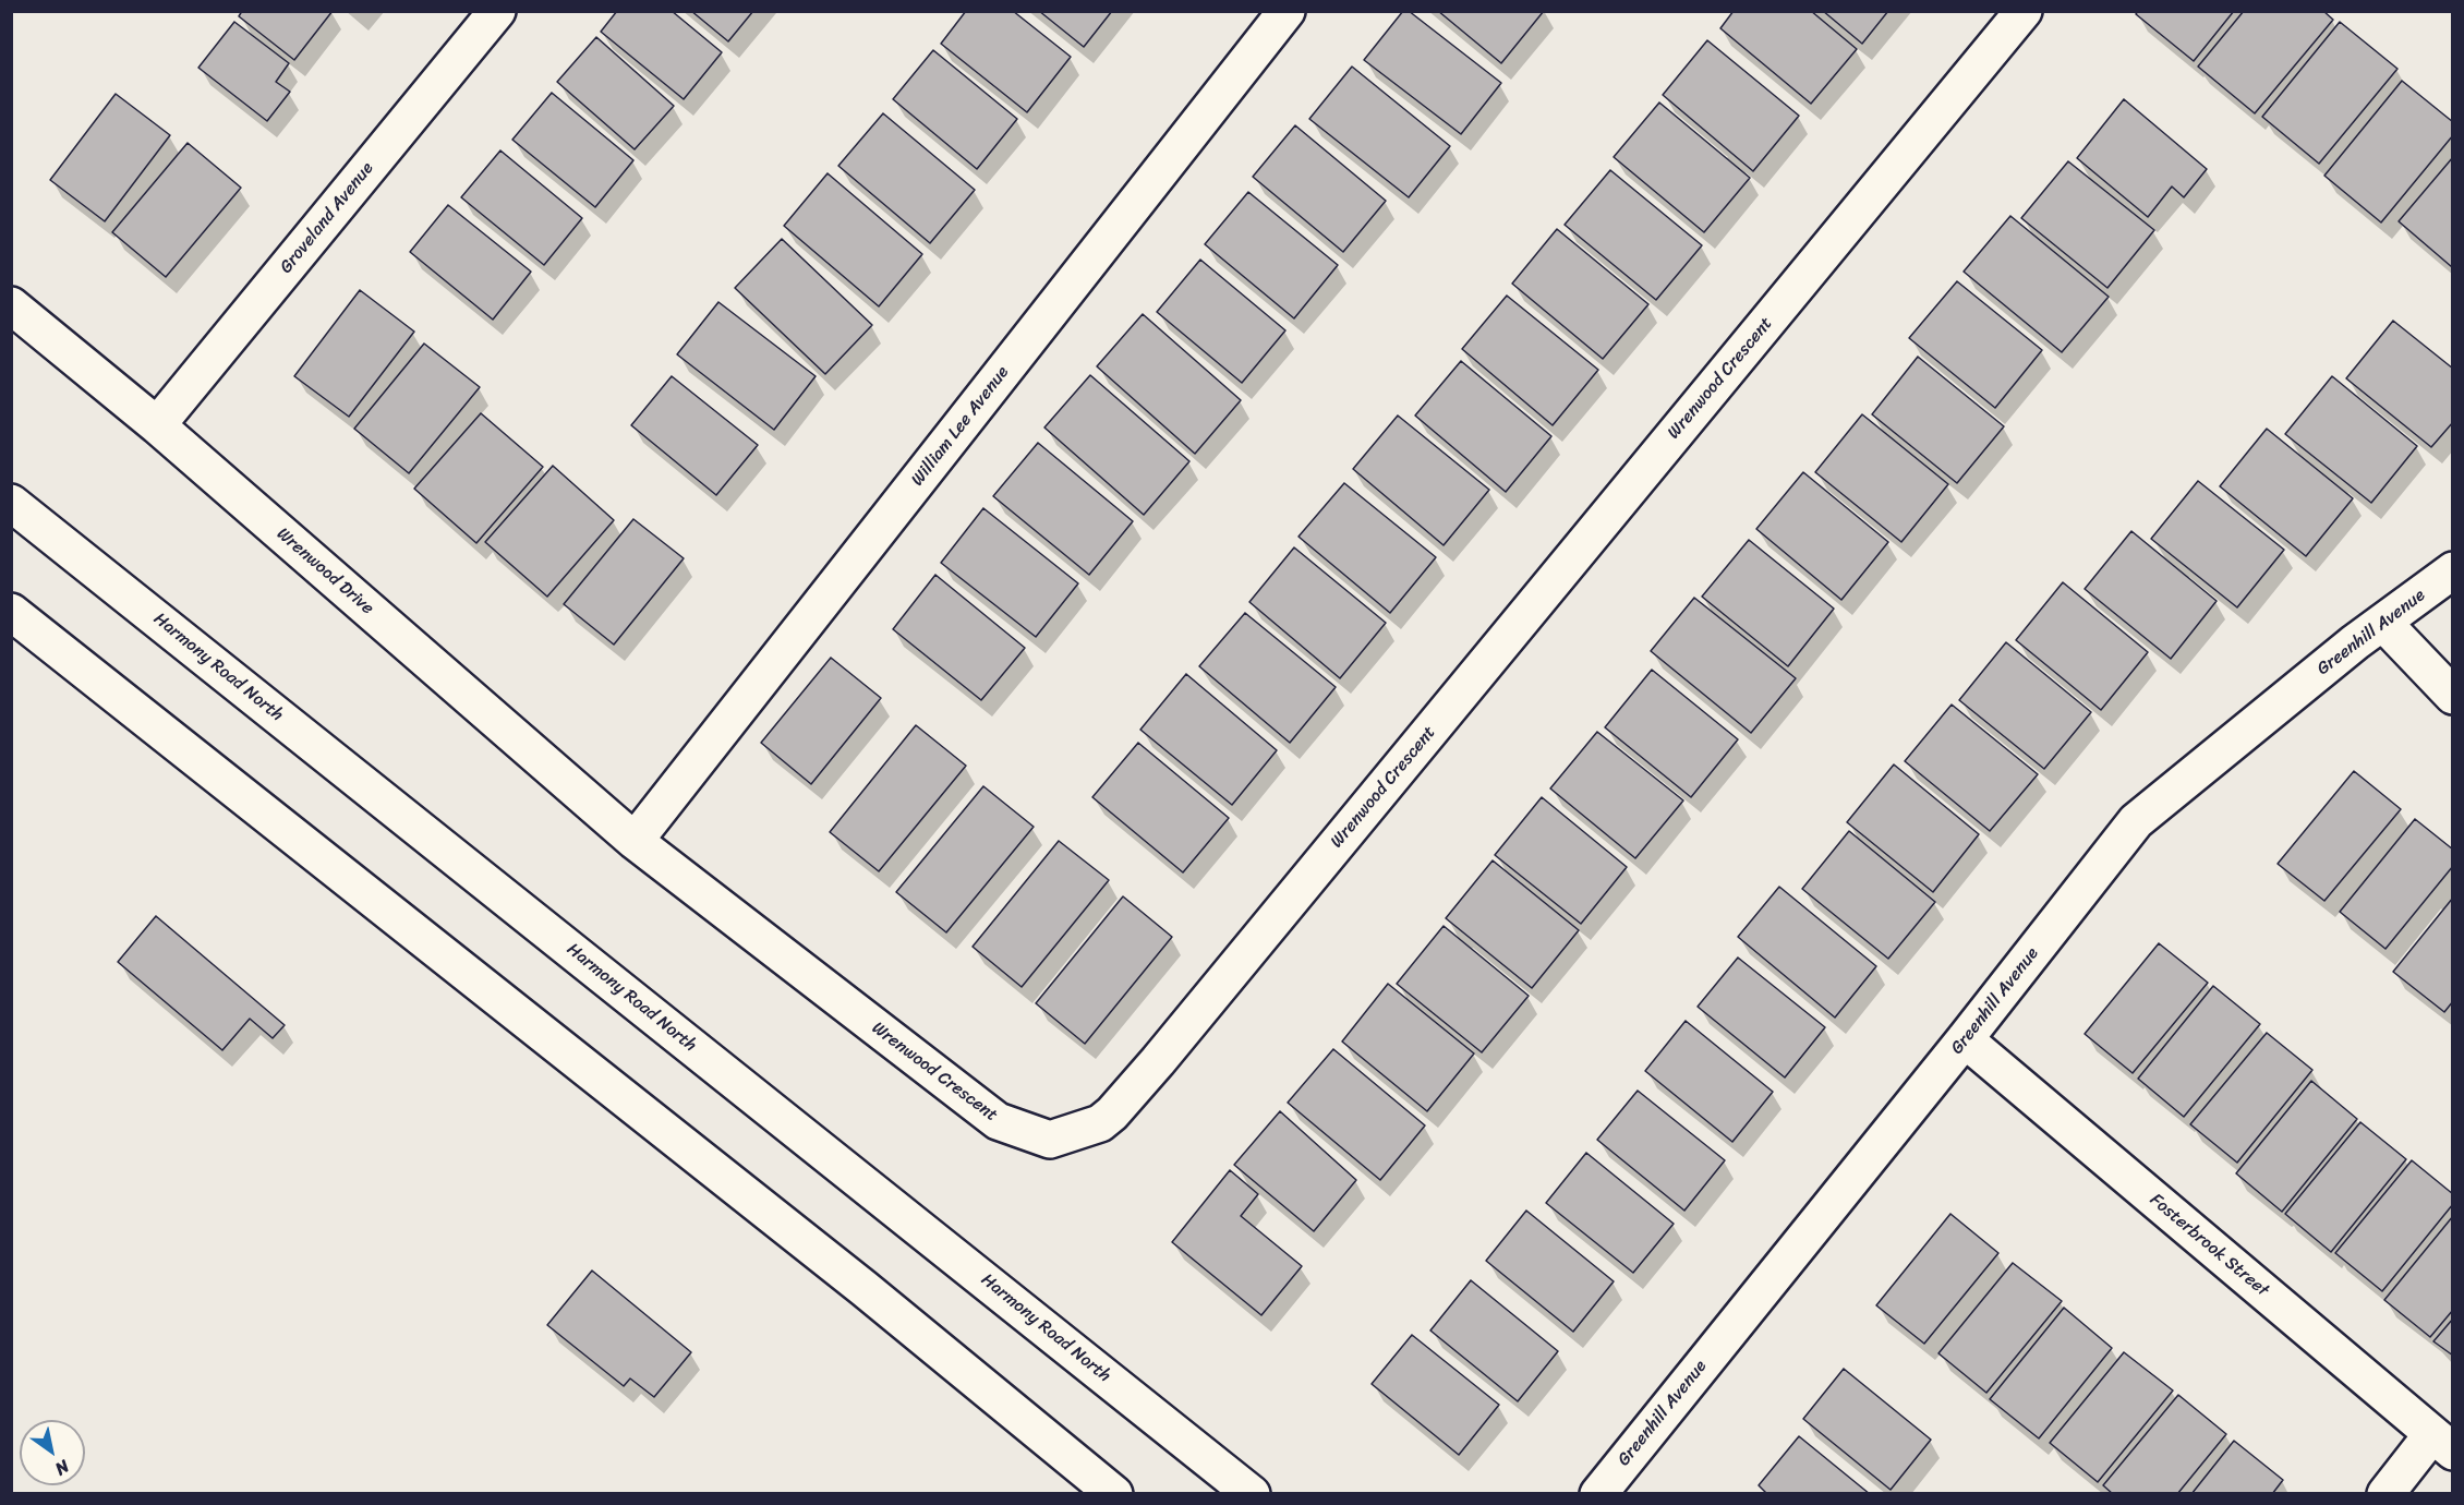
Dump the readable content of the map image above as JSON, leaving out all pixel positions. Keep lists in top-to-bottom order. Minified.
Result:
{"streets":{"street":["Groveland Avenue","Wrenwood Crescent","William Lee Avenue","Wrenwood Drive","Greenhill Avenue","Harmony Road North","Fosterbrook Street"]},"crossings":[["Groveland Avenue","Wrenwood Drive"],["Wrenwood Crescent","William Lee Avenue"],["Wrenwood Crescent","Wrenwood Drive"],["William Lee Avenue","Wrenwood Drive"],["Greenhill Avenue","Fosterbrook Street"]],"north":"bottom right"}
